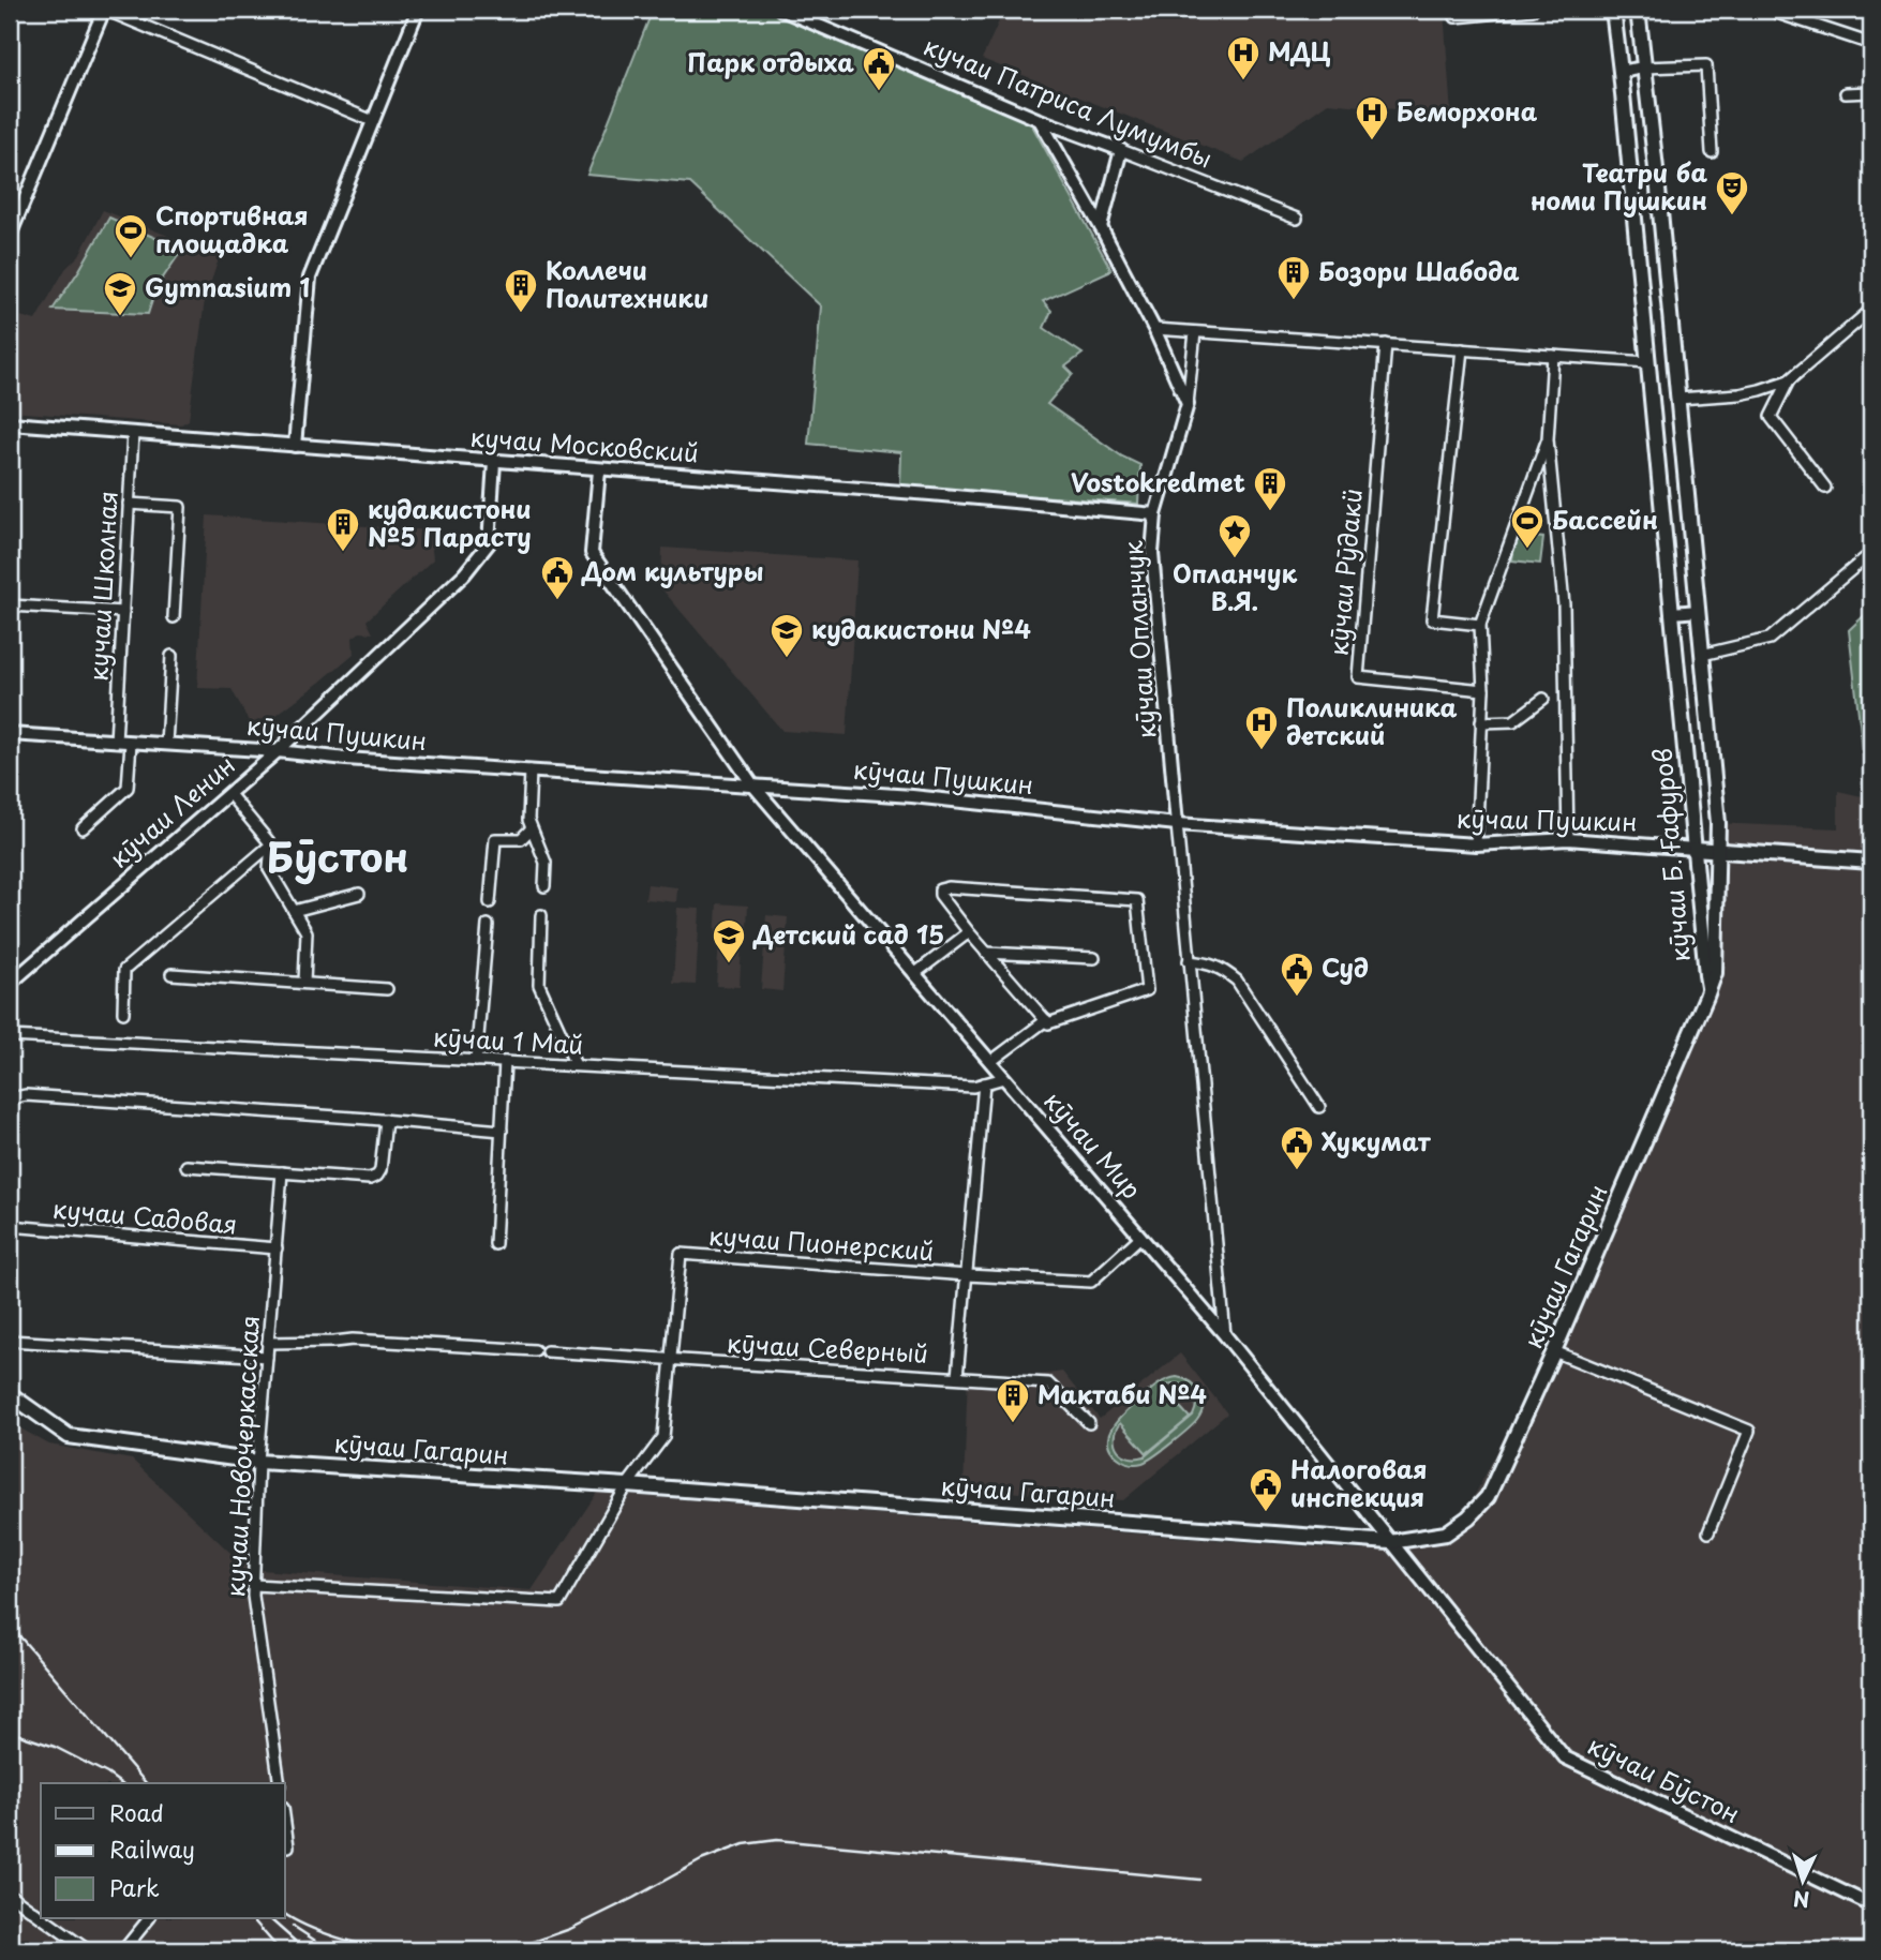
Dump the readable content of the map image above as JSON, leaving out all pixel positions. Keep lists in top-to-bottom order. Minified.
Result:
{"streets":{"main road":["кӯчаи Пушкин","кӯчаи Б. Ғафуров","кӯчаи Гагарин"],"street":["кучаи Патриса Лумумбы","кучаи Московский","кӯчаи Рӯдакӣ","кучаи Школная","кӯчаи Опланчук","кӯчаи Ленин","кӯчаи 1 Май","кӯчаи Мир","кучаи Садовая","кучаи Пионерский","кӯчаи Северный","кучаи Новочеркасская","кӯчаи Бӯстон"]},"crossings":[["кучаи Московский","кучаи Школная"],["кучаи Московский","кӯчаи Опланчук"],["кучаи Московский","кӯчаи Ленин"],["кучаи Школная","кӯчаи Пушкин"],["кӯчаи Опланчук","кӯчаи Пушкин"],["кӯчаи Пушкин","кӯчаи Ленин"],["кӯчаи Пушкин","кӯчаи Б. Ғафуров"],["кӯчаи Пушкин","кӯчаи Мир"],["кӯчаи Б. Ғафуров","кӯчаи Гагарин"],["кӯчаи 1 Май","кӯчаи Мир"],["кӯчаи Мир","кучаи Пионерский"],["кӯчаи Мир","кӯчаи Гагарин"],["кӯчаи Мир","кӯчаи Бӯстон"],["кучаи Садовая","кучаи Новочеркасская"],["кучаи Пионерский","кӯчаи Гагарин"],["кучаи Пионерский","кӯчаи Северный"],["кучаи Пионерский","кучаи Новочеркасская"],["кӯчаи Гагарин","кучаи Новочеркасская"],["кӯчаи Гагарин","кӯчаи Бӯстон"]],"districts":["Бӯстон"],"places":{"hospital":["МДЦ","Беморхона","Поликлиника детский"],"public building":["Парк отдыха","Дом культуры","Суд","Хукумат","Налоговая инспекция"],"theatre":["Театри ба номи Пушкин"],"sports":["Спортивная площадка","Бассейн"],"building":["Бозори Шабода","Коллечи Политехники","Vostokredmet","кудакистони №5 Парасту","Мактаби №4"],"school or university":["Gymnasium 1","кудакистони №4","Детский сад 15"],"place":["Опланчук В.Я."]},"legend":["Road","Railway","Park"],"north":"bottom"}
